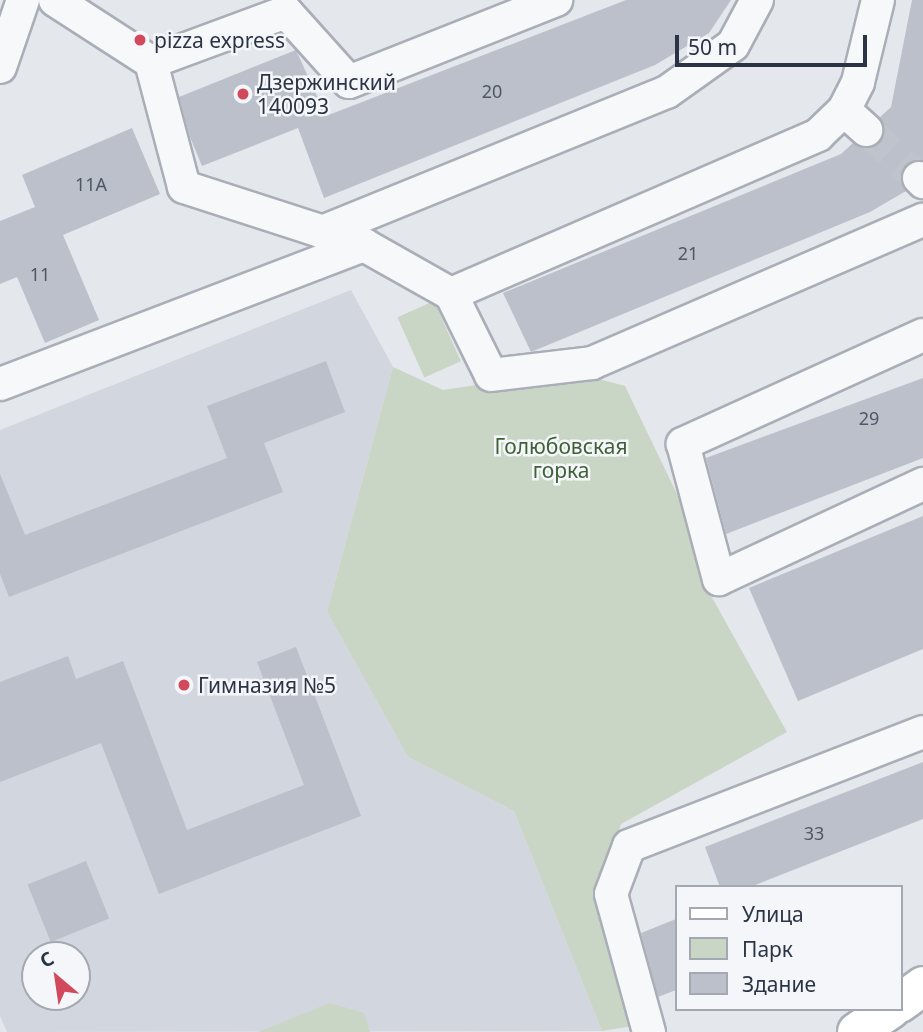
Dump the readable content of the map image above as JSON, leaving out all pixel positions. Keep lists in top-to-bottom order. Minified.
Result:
{"parks":["Голюбовская горка"],"places":["pizza express","Дзержинский 140093","Гимназия №5"],"house_numbers":["20","11А","21","11","29","33"],"legend":["Улица","Парк","Здание"],"scale_bar":"50 m","north":"top left"}
